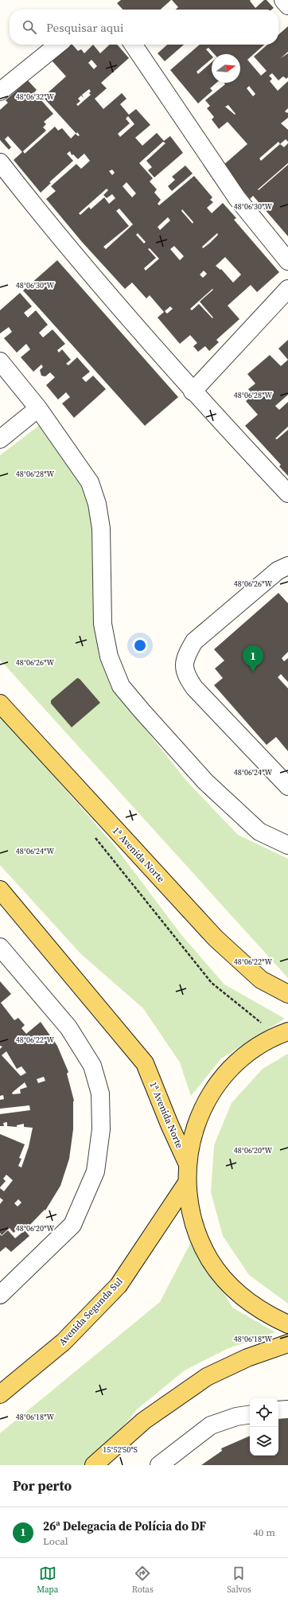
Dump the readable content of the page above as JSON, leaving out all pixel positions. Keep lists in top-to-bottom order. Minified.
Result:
{"streets":{"main road":["1ᵃ Avenida Norte","Avenida Segunda Sul"]},"north":"right","page":{"search":"Pesquisar aqui","pins":"1","heading":"Por perto","list":[{"mark":"1","name":"26ª Delegacia de Polícia do DF","note":"Local","value":"40 m"}],"nav":["Mapa","Rotas","Salvos"]},"coordinates":["48°06'32\"W","48°06'30\"W","48°06'28\"W","48°06'26\"W","48°06'24\"W","48°06'22\"W","48°06'20\"W","48°06'18\"W","15°52'50\"S"]}
